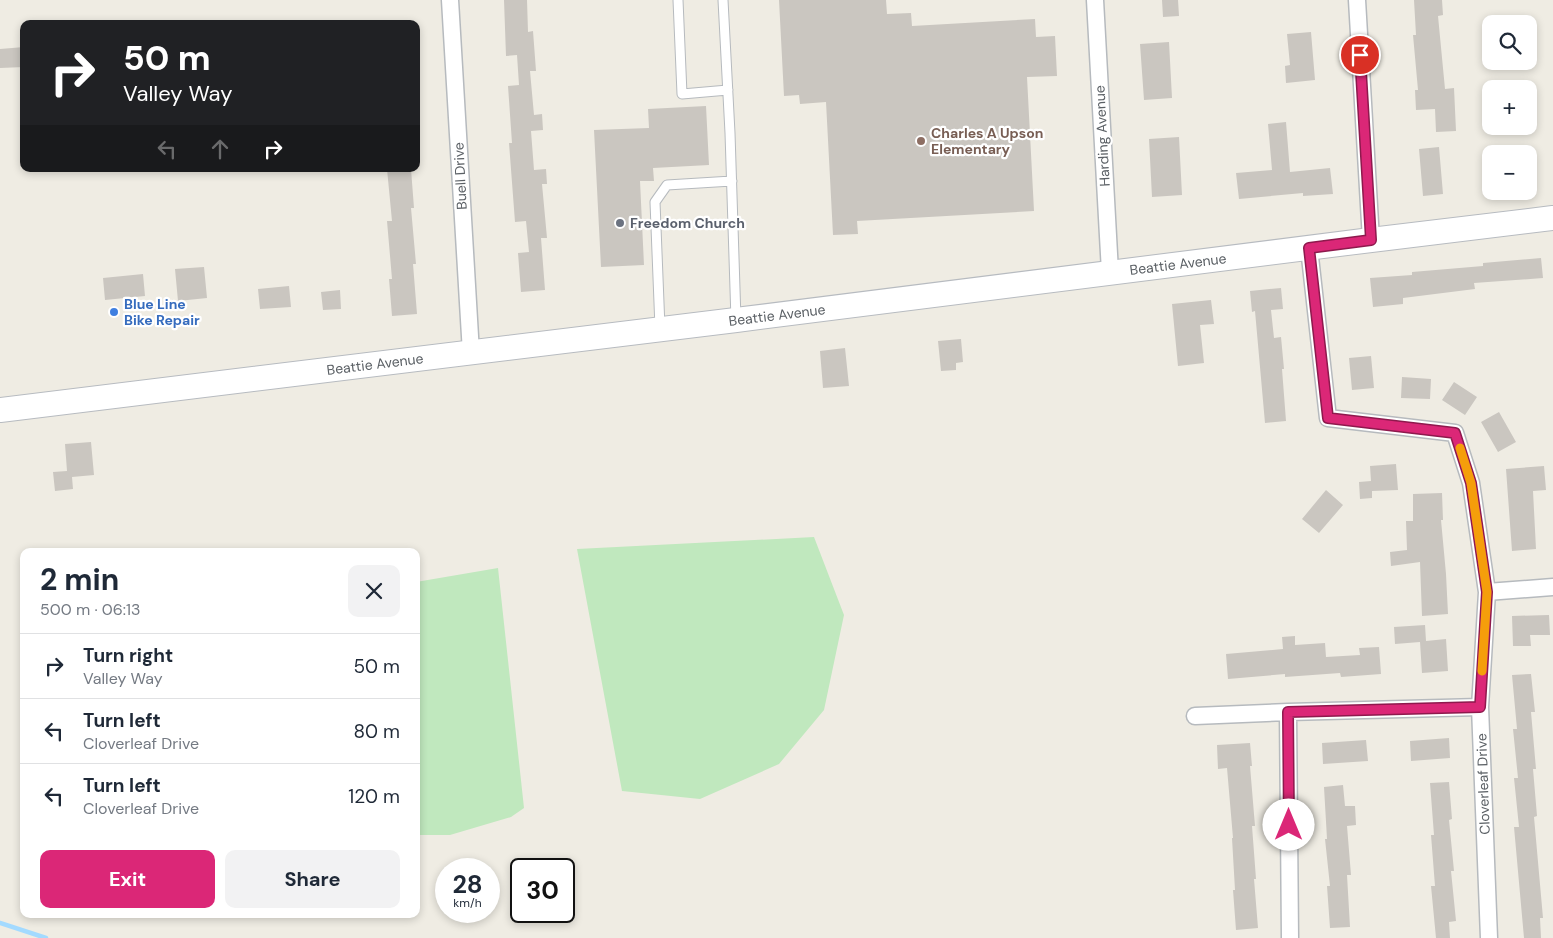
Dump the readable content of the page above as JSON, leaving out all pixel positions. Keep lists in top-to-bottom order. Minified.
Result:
{"streets":{"street":["Harding Avenue","Buell Drive","Beattie Avenue","Cloverleaf Drive"]},"crossings":[["Harding Avenue","Beattie Avenue"],["Buell Drive","Beattie Avenue"],["Beattie Avenue","Cloverleaf Drive"]],"places":["Charles A Upson Elementary","Freedom Church","Blue Line Bike Repair"],"page":{"map_buttons":["+","−"],"turn":["50 m","Valley Way"],"heading":["2 min","500 m · 06:13"],"list":[{"name":"Turn right","note":"Valley Way","value":"50 m"},{"name":"Turn left","note":"Cloverleaf Drive","value":"80 m"},{"name":"Turn left","note":"Cloverleaf Drive","value":"120 m"}],"buttons":["Exit","Share"],"speed":"28 km/h","limit":"30"}}
